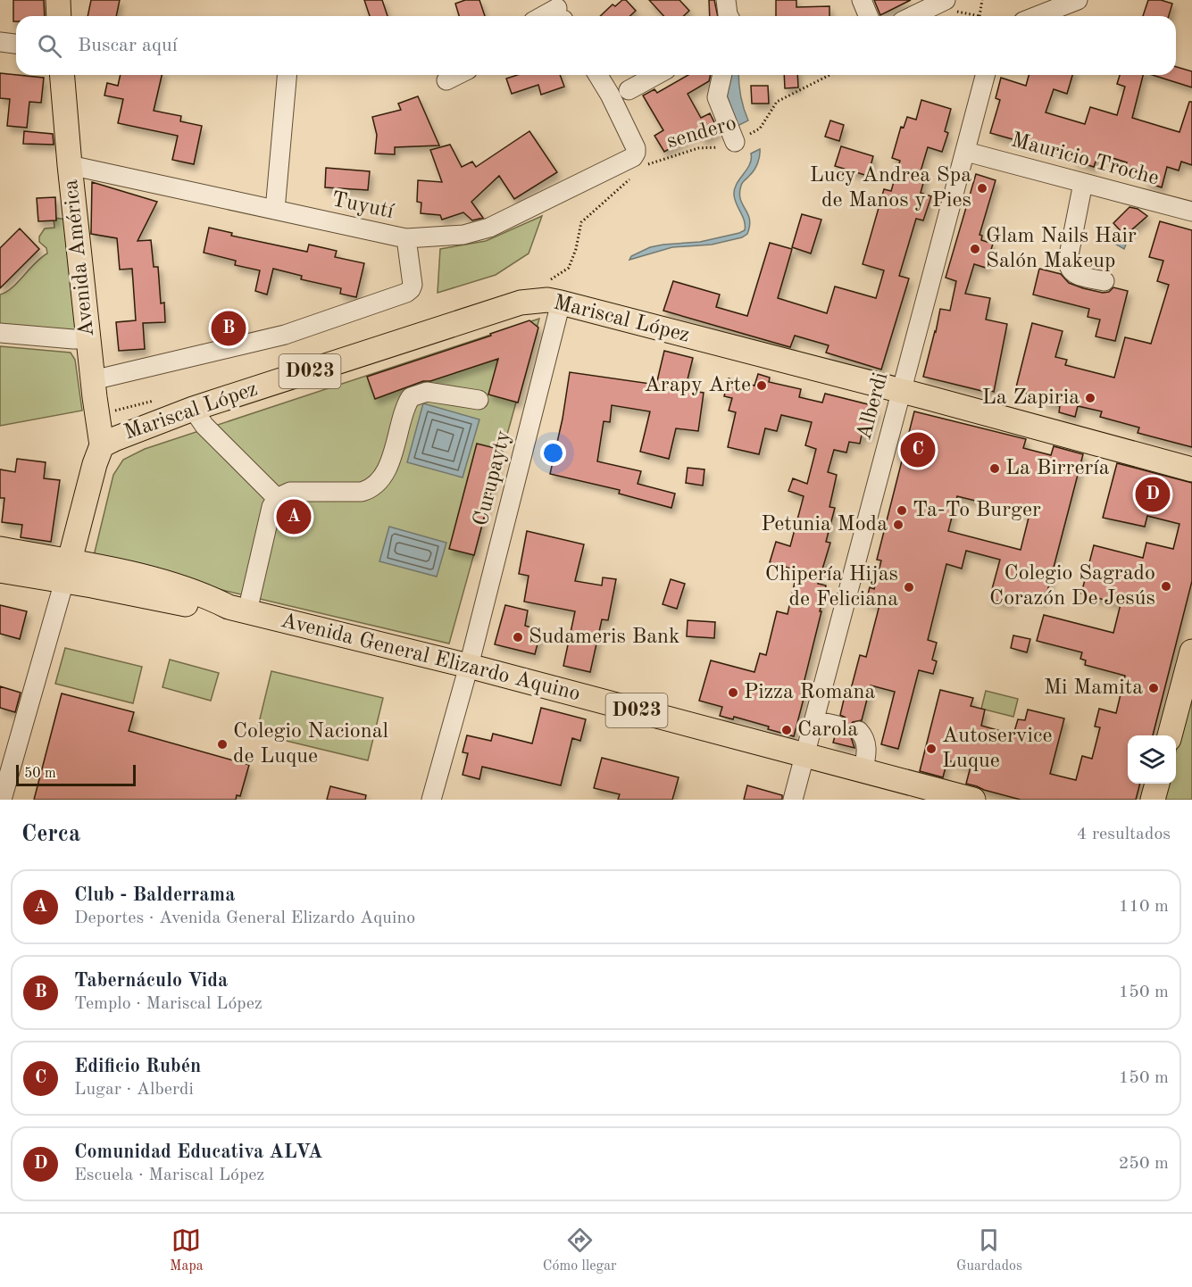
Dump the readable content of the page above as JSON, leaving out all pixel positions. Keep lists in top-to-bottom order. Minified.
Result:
{"streets":{"main road":["Avenida América","Mariscal López","D023","Avenida General Elizardo Aquino"],"street":["Mauricio Troche","Tuyutí","Alberdi","Curupayty"],"path":["sendero"]},"crossings":[["sendero","Tuyutí"],["Mauricio Troche","Alberdi"],["Tuyutí","Avenida América"],["Avenida América","Mariscal López"],["Mariscal López","Alberdi"],["Mariscal López","Curupayty"],["Mariscal López","Avenida General Elizardo Aquino"],["Alberdi","Avenida General Elizardo Aquino"],["Curupayty","Avenida General Elizardo Aquino"]],"places":["Lucy Andrea Spa de Manos y Pies","Glam Nails Hair Salón Makeup","Arapy Arte","La Zapiria","La Birrería","Ta-To Burger","Petunia Moda","Colegio Sagrado Corazón De Jesús","Chipería Hijas de Feliciana","Sudameris Bank","Mi Mamita","Pizza Romana","Carola","Colegio Nacional de Luque","Autoservice Luque"],"scale_bar":"50 m","page":{"search":"Buscar aquí","pins":["B","C","D","A"],"scale":"50 m","heading":["Cerca","4 resultados"],"list":[{"mark":"A","name":"Club - Balderrama","note":"Deportes · Avenida General Elizardo Aquino","value":"110 m"},{"mark":"B","name":"Tabernáculo Vida","note":"Templo · Mariscal López","value":"150 m"},{"mark":"C","name":"Edificio Rubén","note":"Lugar · Alberdi","value":"150 m"},{"mark":"D","name":"Comunidad Educativa ALVA","note":"Escuela · Mariscal López","value":"250 m"}],"nav":["Mapa","Cómo llegar","Guardados"]}}
